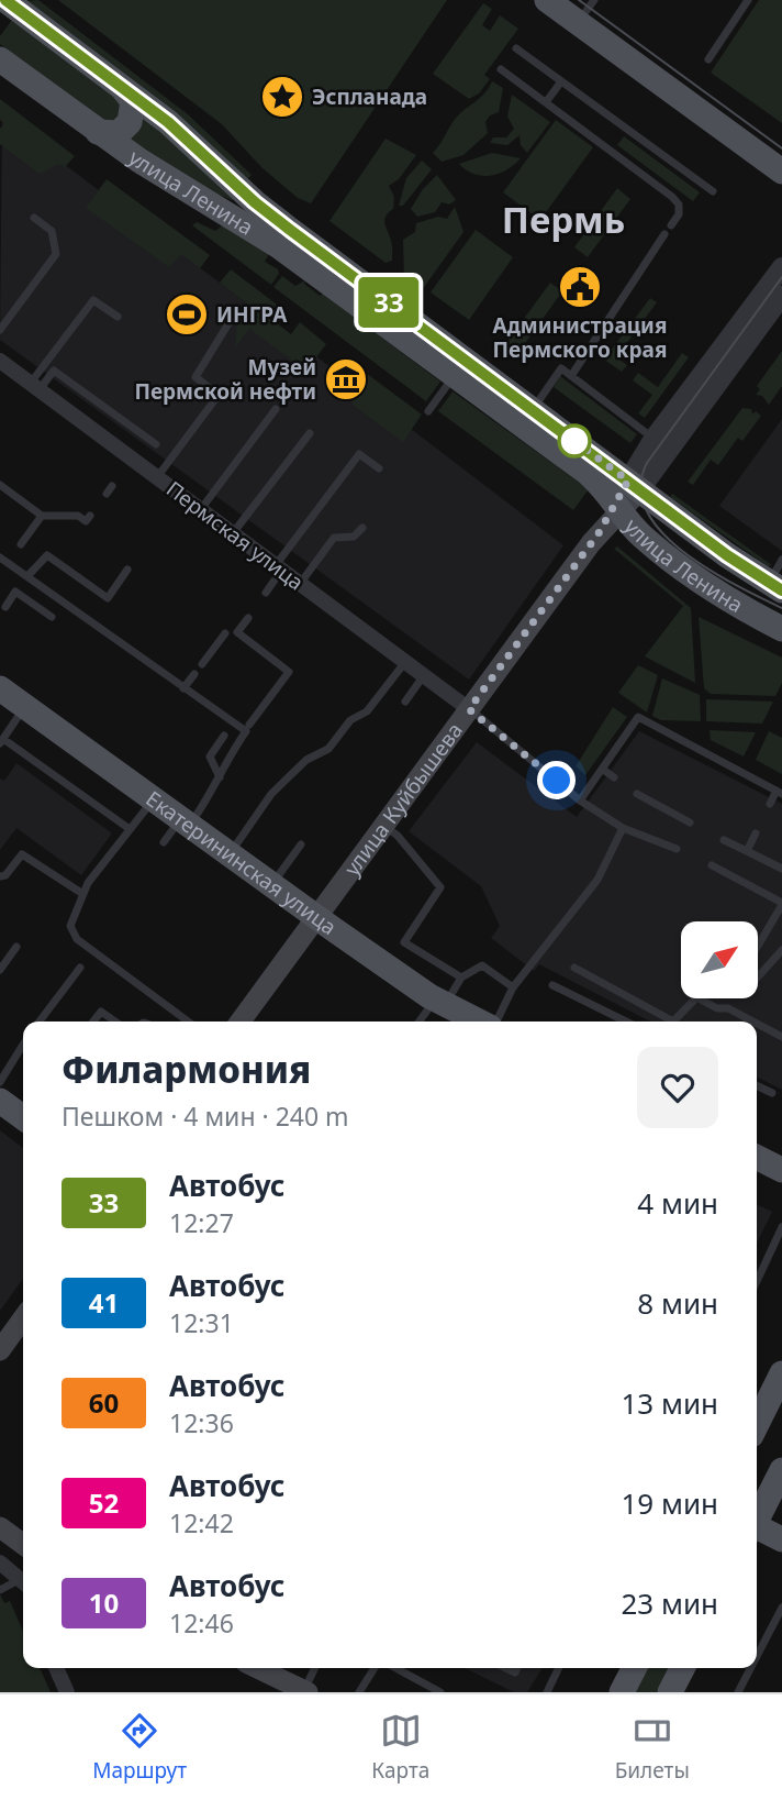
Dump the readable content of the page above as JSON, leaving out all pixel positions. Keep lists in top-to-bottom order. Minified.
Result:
{"streets":{"main road":["улица Ленина","улица Куйбышева","Екатерининская улица"],"street":["Пермская улица"]},"crossings":[["улица Ленина","улица Куйбышева"],["Пермская улица","улица Куйбышева"],["улица Куйбышева","Екатерининская улица"]],"districts":["Пермь"],"places":{"place":["Эспланада"],"public building":["Администрация Пермского края"],"sports":["ИНГРА"],"museum":["Музей Пермской нефти"]},"lines":["bus line 33"],"north":"top right","page":{"on_map":"33","heading":["Филармония","Пешком · 4 мин · 240 m"],"list":[{"mark":"33","name":"Автобус","note":"12:27","value":"4 мин"},{"mark":"41","name":"Автобус","note":"12:31","value":"8 мин"},{"mark":"60","name":"Автобус","note":"12:36","value":"13 мин"},{"mark":"52","name":"Автобус","note":"12:42","value":"19 мин"},{"mark":"10","name":"Автобус","note":"12:46","value":"23 мин"}],"tabs":["Маршрут","Карта","Билеты"]}}
